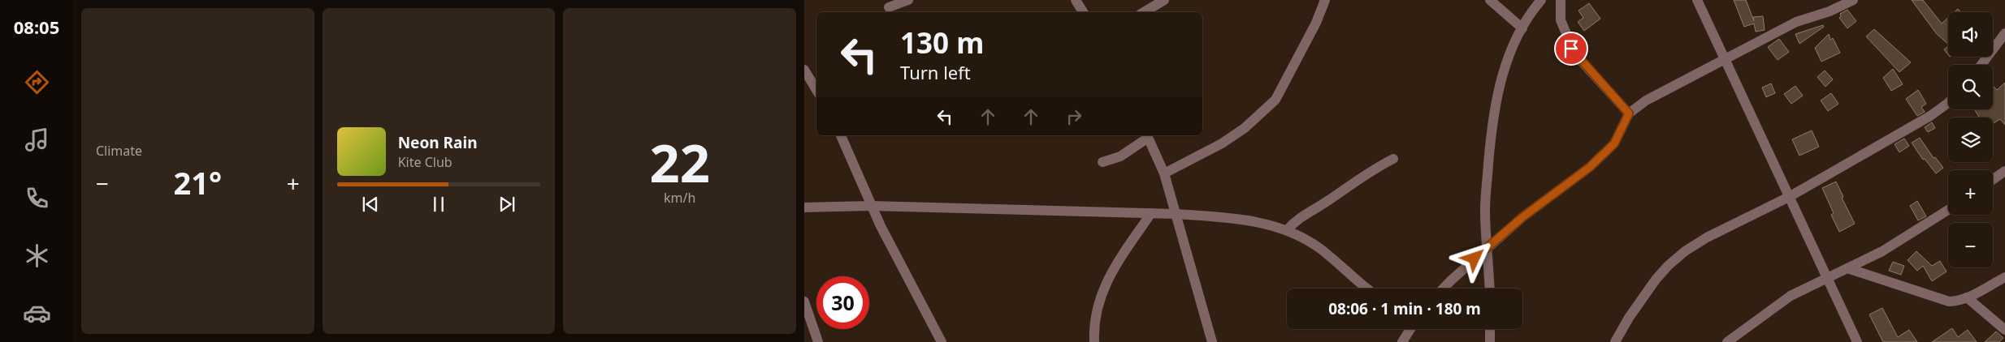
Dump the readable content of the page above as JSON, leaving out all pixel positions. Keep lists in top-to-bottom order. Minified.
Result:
{"page":{"tabs":"08:05","tile":["Climate",["22","km/h"]],"map_buttons":["+","−"],"turn":["130 m","Turn left"],"song":["Neon Rain","Kite Club"],"heat":["−","21°","+"],"limit":"30","trip":"08:06 · 1 min · 180 m"}}
